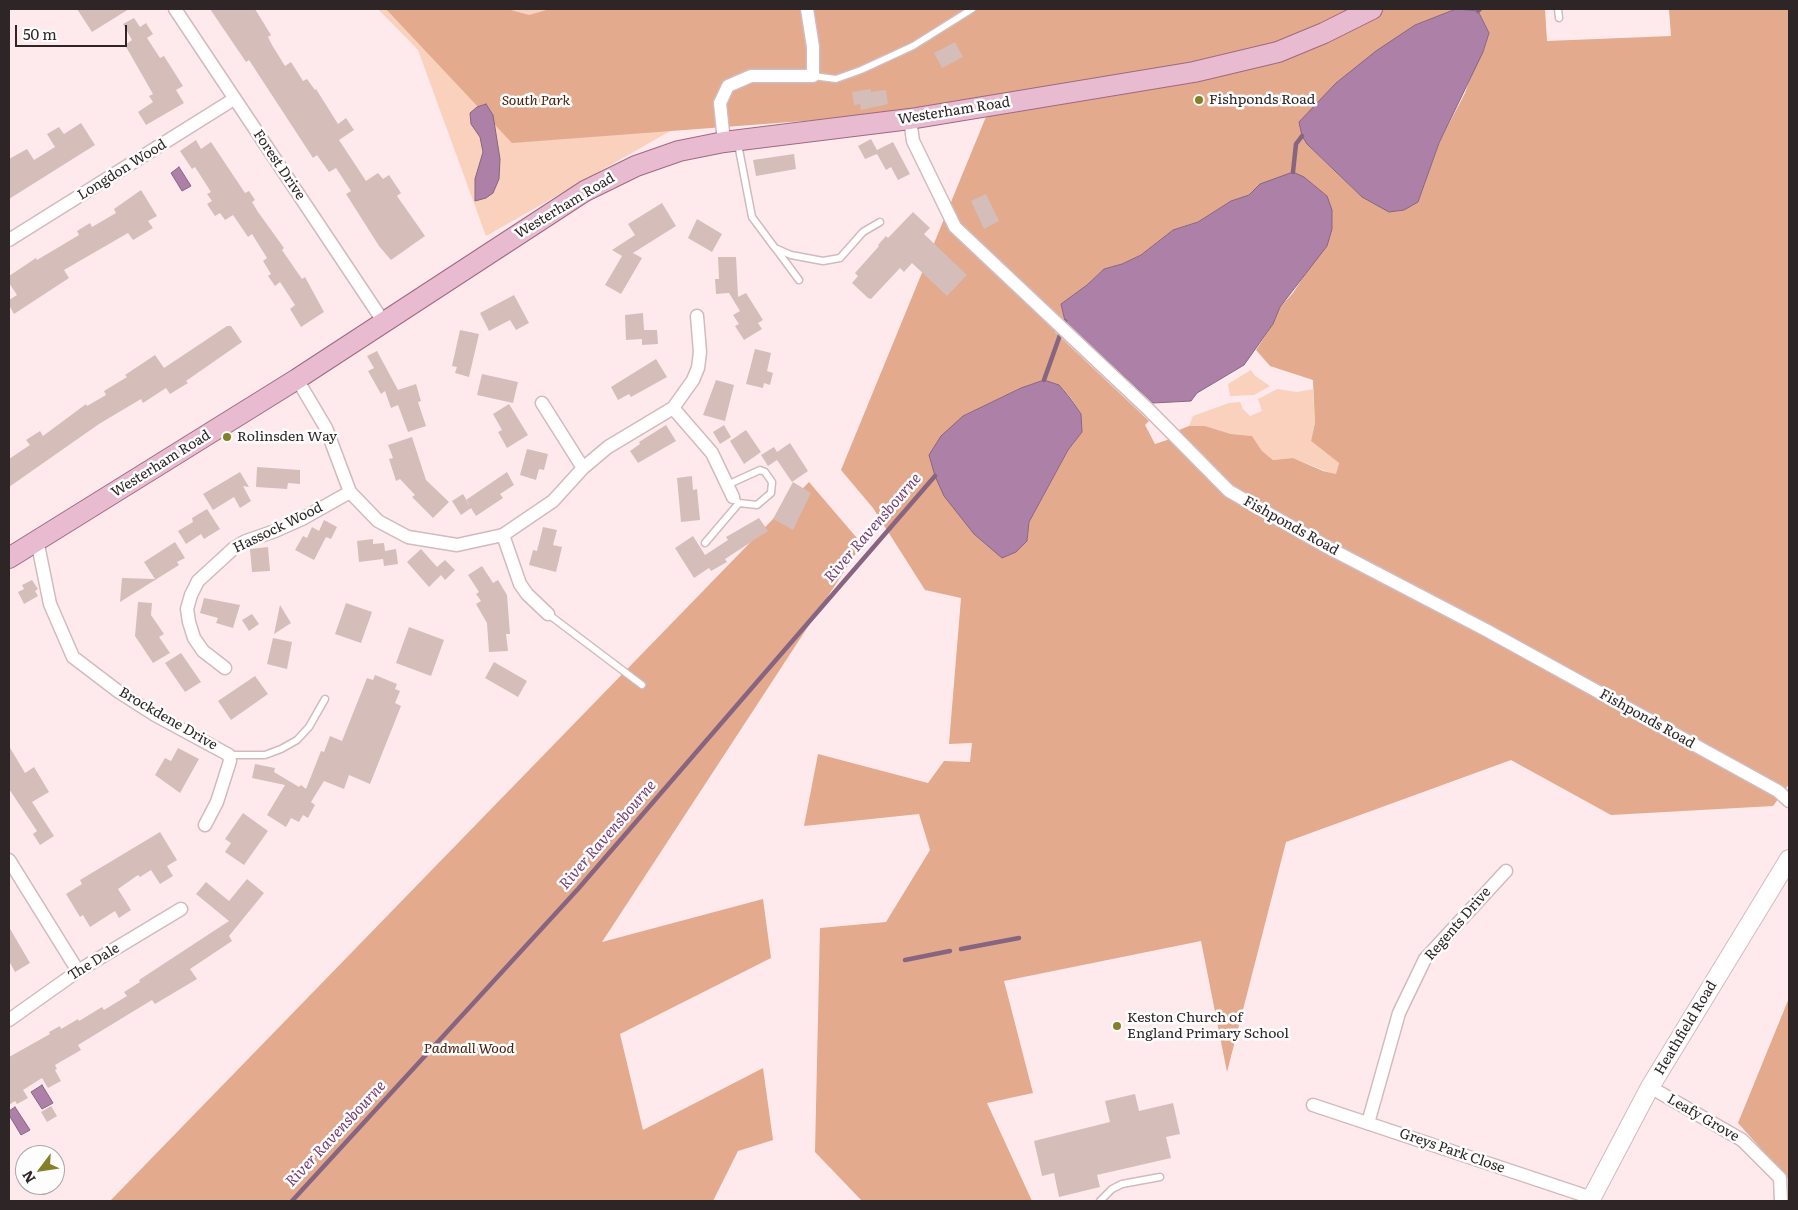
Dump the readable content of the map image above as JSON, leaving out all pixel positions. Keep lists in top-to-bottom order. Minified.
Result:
{"streets":{"main road":["Westerham Road","Heathfield Road"],"street":["Forest Drive","Longdon Wood","Fishponds Road","Hassock Wood","Brockdene Drive","Regents Drive","The Dale","Leafy Grove","Greys Park Close"]},"crossings":[["Westerham Road","Forest Drive"],["Westerham Road","Fishponds Road"],["Westerham Road","Brockdene Drive"],["Forest Drive","Longdon Wood"],["Regents Drive","Greys Park Close"],["Heathfield Road","Leafy Grove"],["Heathfield Road","Greys Park Close"]],"water":["River Ravensbourne"],"parks":["South Park","Padmall Wood"],"places":["Fishponds Road","Rolinsden Way","Keston Church of England Primary School"],"scale_bar":"50 m","north":"bottom left"}
